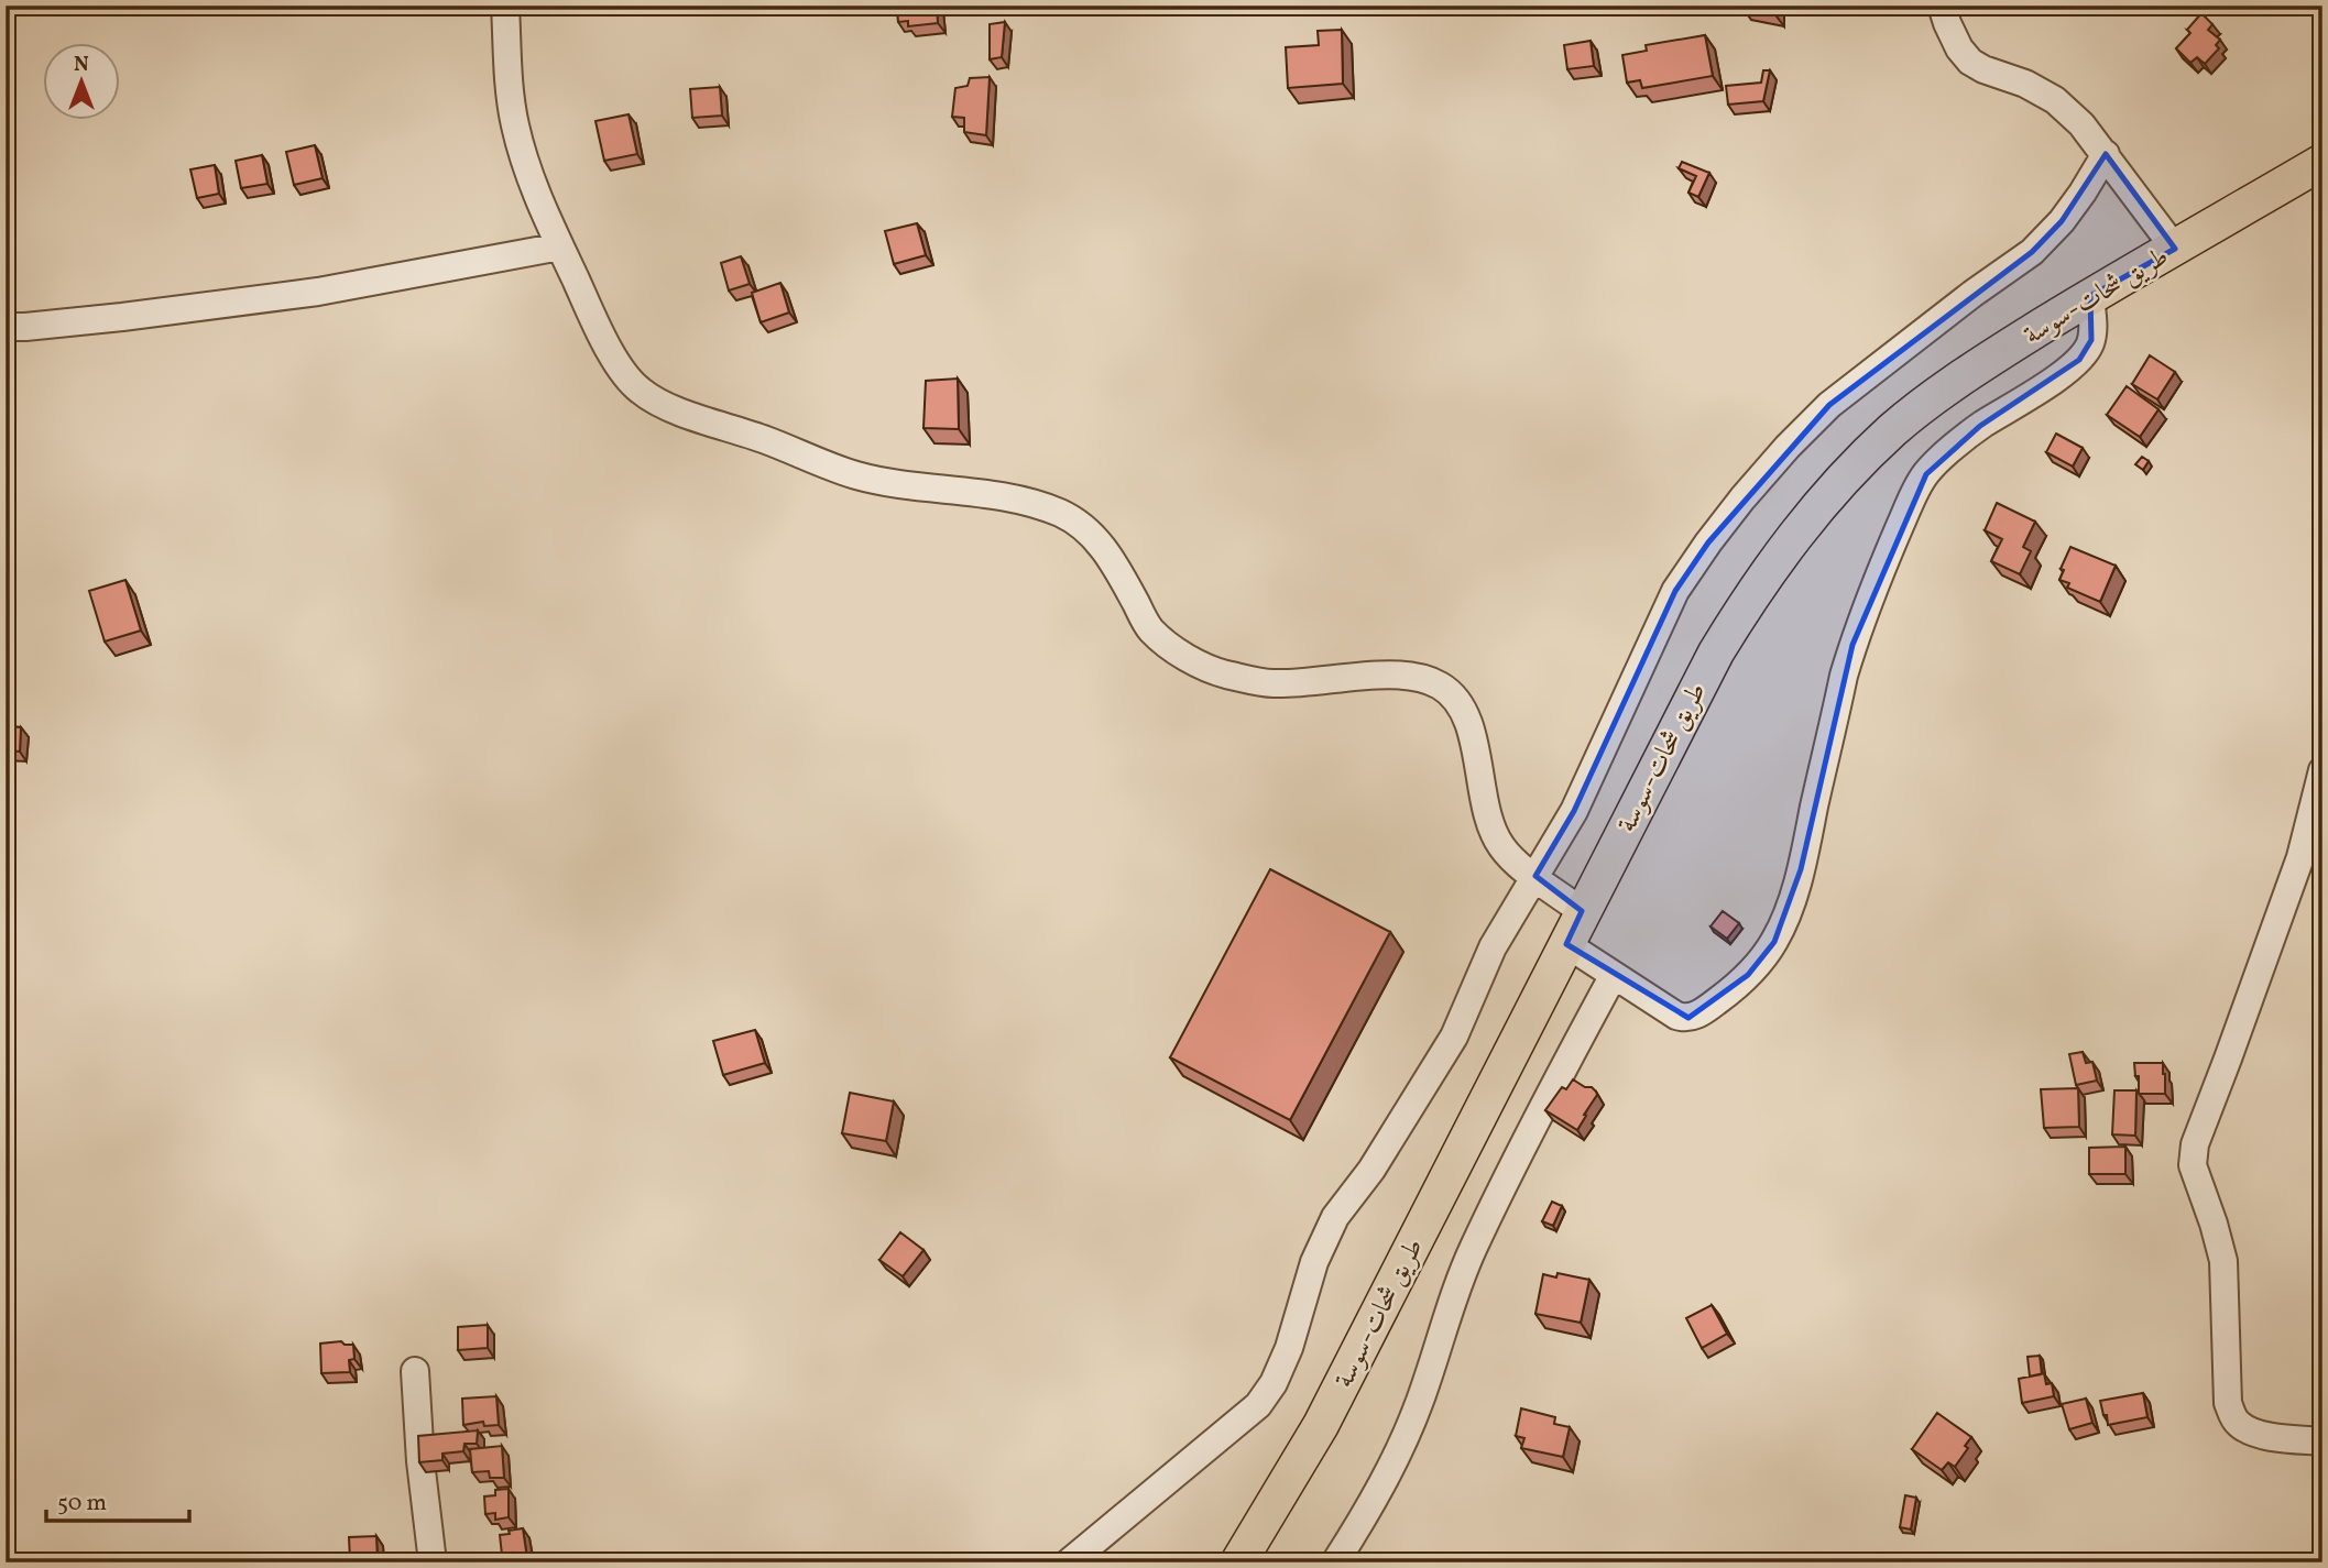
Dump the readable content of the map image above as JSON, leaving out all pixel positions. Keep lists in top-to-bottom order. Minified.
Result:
{"streets":{"main road":["طريق شحات-سوسة"]},"scale_bar":"50 m","north":"top"}
